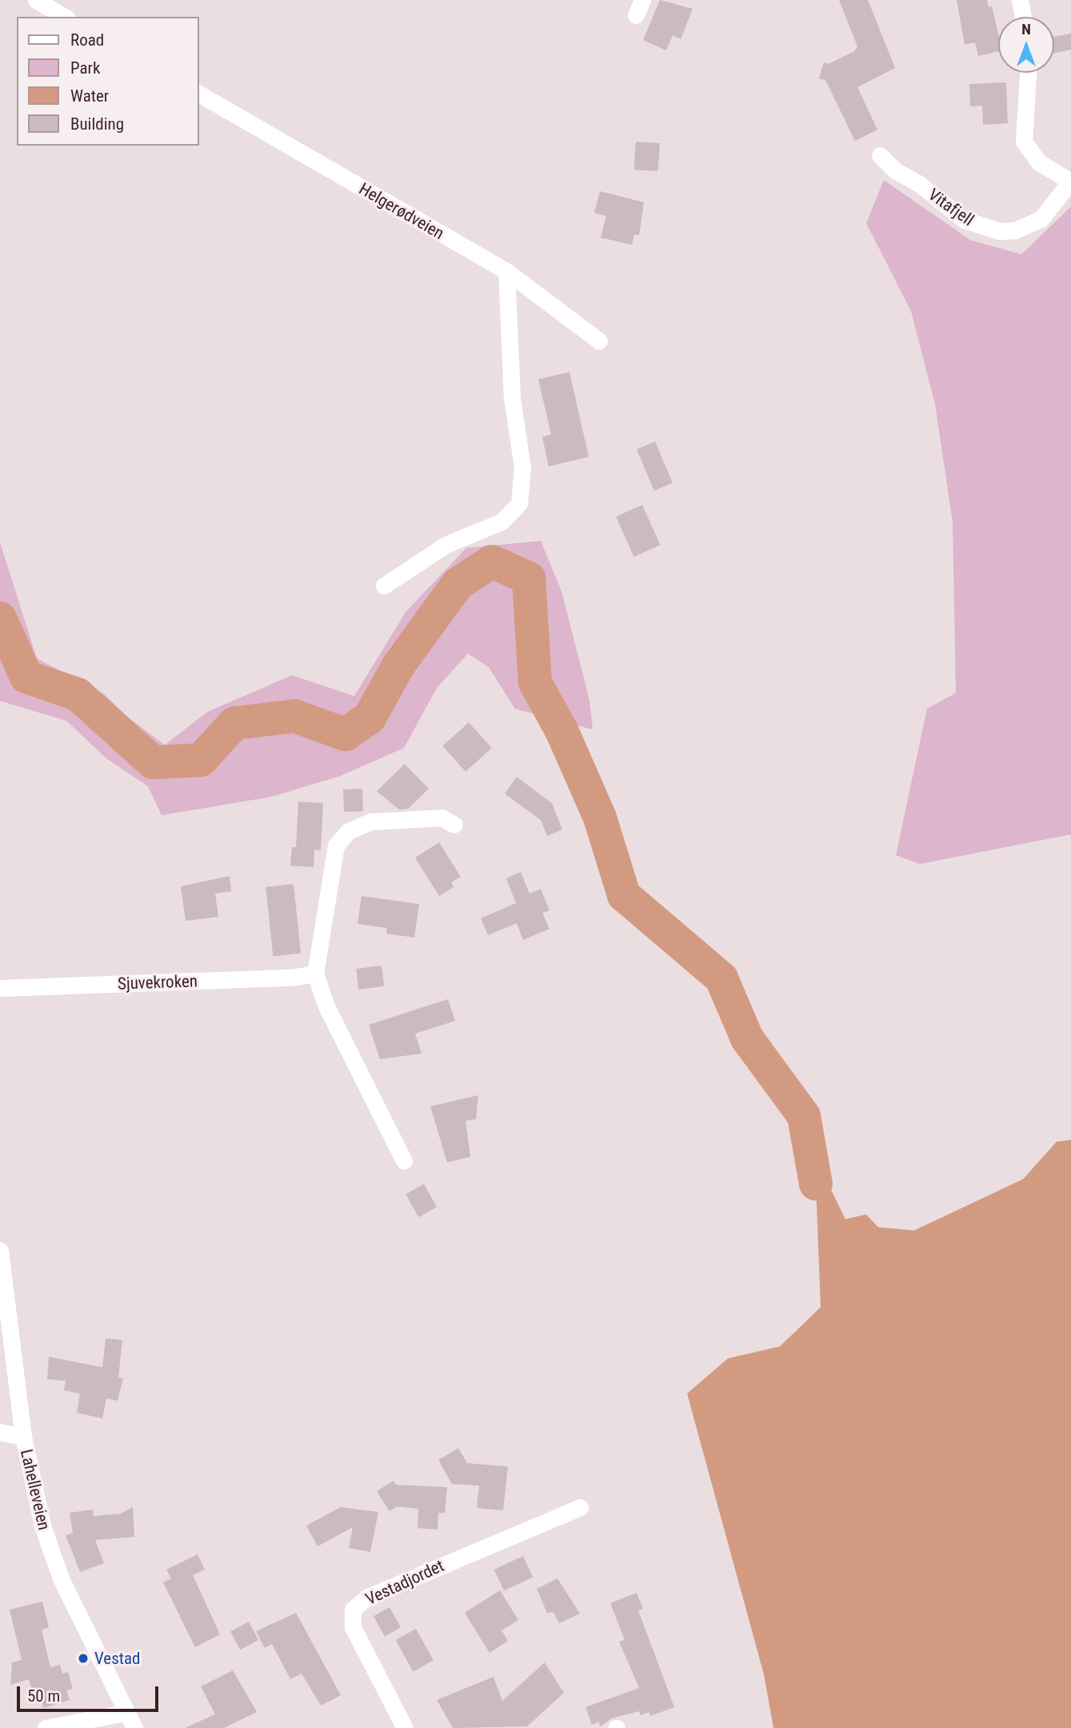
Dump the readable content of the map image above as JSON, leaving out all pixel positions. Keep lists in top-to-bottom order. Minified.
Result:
{"streets":{"street":["Vitafjell","Helgerødveien","Sjuvekroken","Lahelleveien","Vestadjordet"]},"places":["Vestad"],"legend":["Road","Park","Water","Building"],"scale_bar":"50 m","north":"top"}
